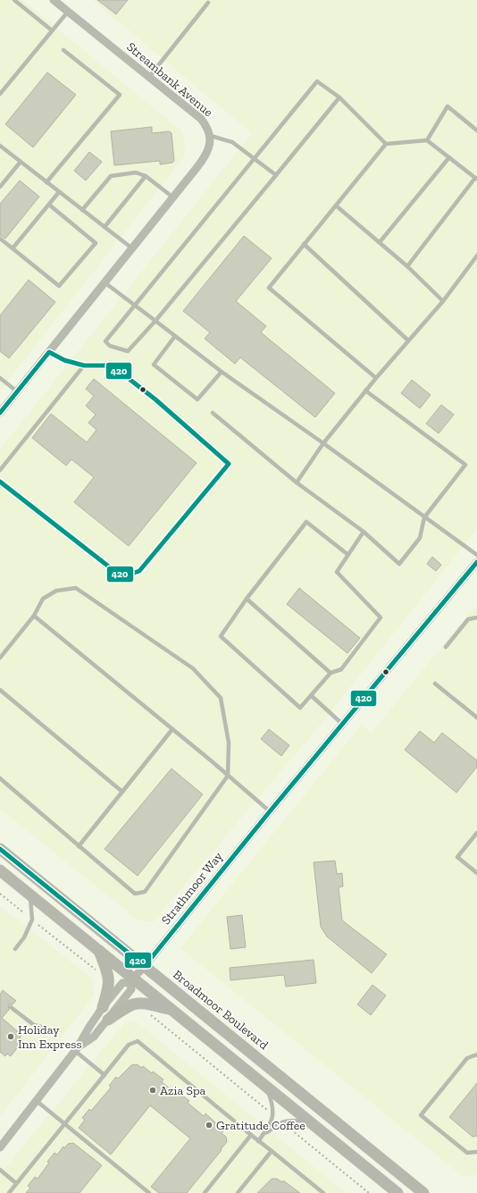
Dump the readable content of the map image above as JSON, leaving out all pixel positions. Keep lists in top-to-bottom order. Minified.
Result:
{"streets":{"main road":["Broadmoor Boulevard"],"street":["Streambank Avenue","Strathmoor Way"]},"crossings":[["Strathmoor Way","Broadmoor Boulevard"]],"places":["Holiday Inn Express","Azia Spa","Gratitude Coffee"],"lines":["transit line 420"]}
